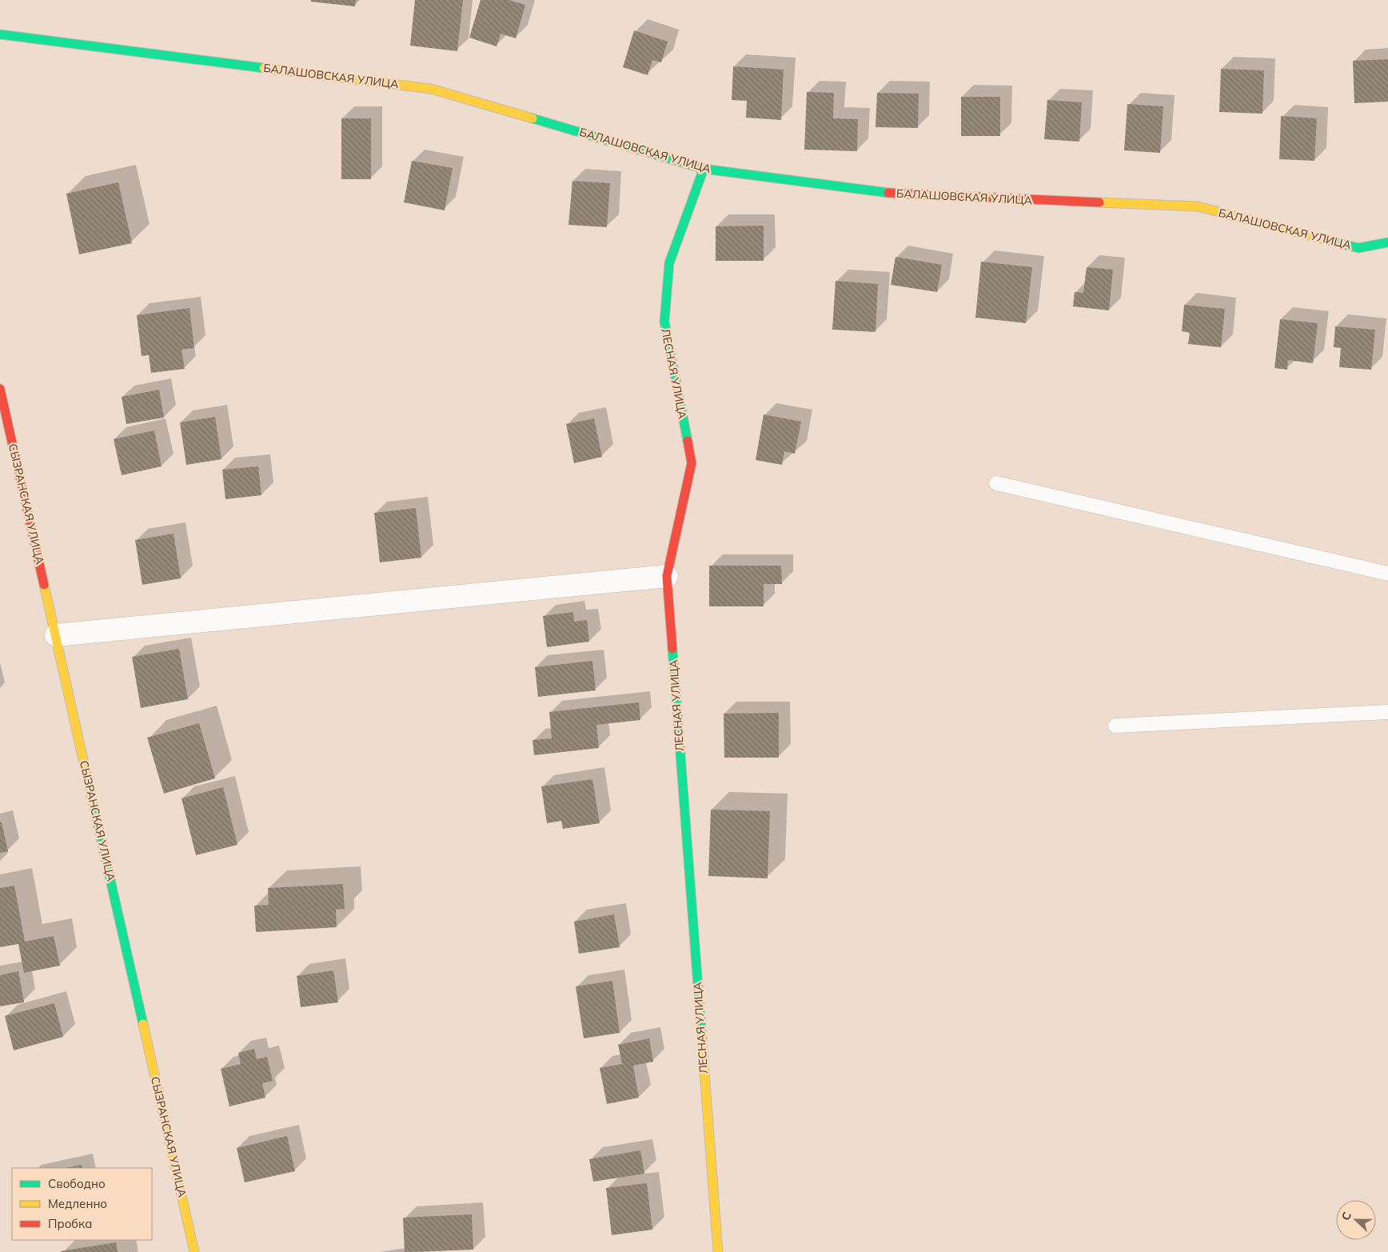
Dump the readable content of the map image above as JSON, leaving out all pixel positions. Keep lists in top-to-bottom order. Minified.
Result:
{"streets":{"street":["БАЛАШОВСКАЯ УЛИЦА","ЛЕСНАЯ УЛИЦА","СЫЗРАНСКАЯ УЛИЦА"]},"crossings":[["БАЛАШОВСКАЯ УЛИЦА","ЛЕСНАЯ УЛИЦА"]],"legend":["Свободно","Медленно","Пробка"],"north":"left"}
